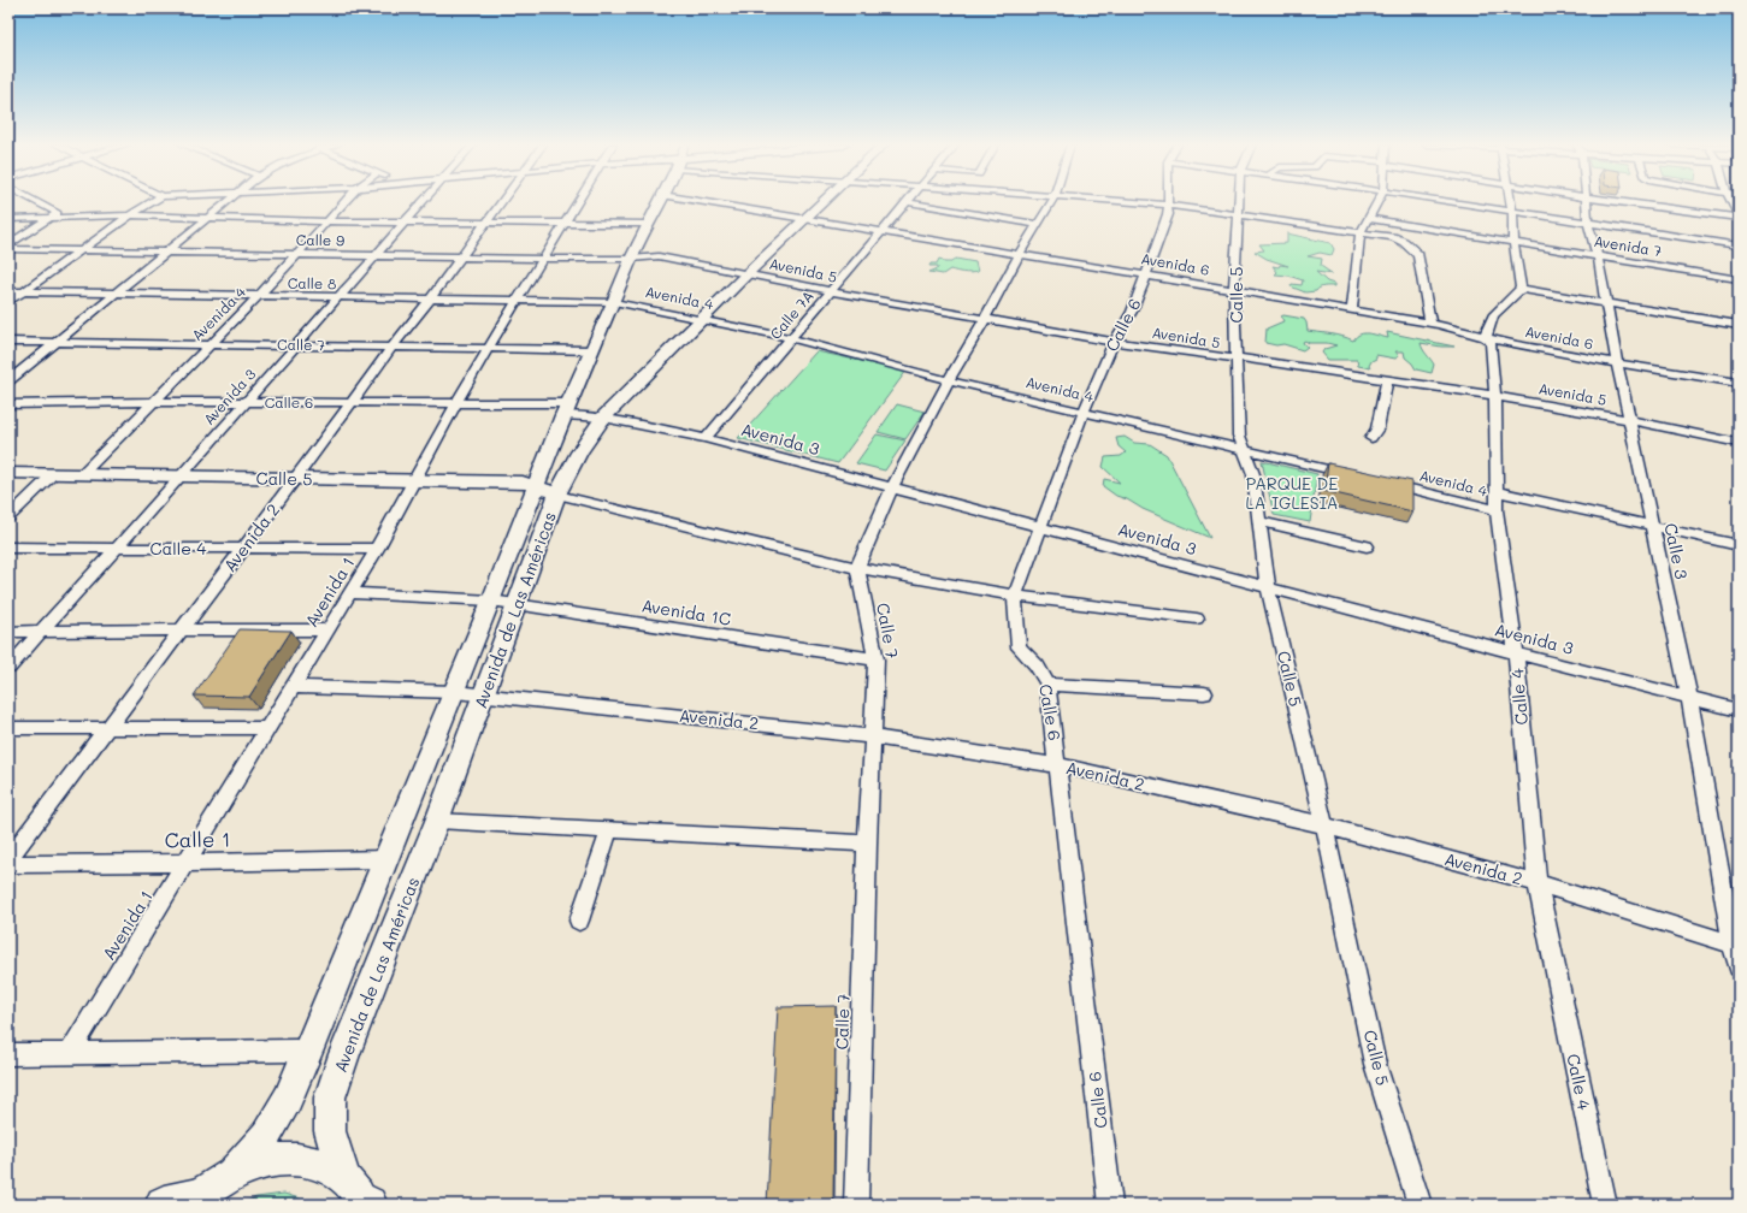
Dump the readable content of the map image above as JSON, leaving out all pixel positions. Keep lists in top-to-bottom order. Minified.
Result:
{"streets":{"main road":["Calle 5","Avenida de Las Américas"],"street":["Calle 9","Avenida 7","Avenida 6","Avenida 5","Calle 8","Avenida 4","Calle 7A","Calle 6","Calle 7","Avenida 3","Avenida 2","Calle 4","Calle 3","Avenida 1","Avenida 1C","Calle 1"]},"crossings":[["Calle 9","Avenida 5"],["Calle 9","Avenida 4"],["Calle 9","Avenida 3"],["Calle 9","Avenida 2"],["Calle 9","Avenida 1"],["Calle 9","Avenida de Las Américas"],["Avenida 7","Calle 3"],["Avenida 6","Calle 5"],["Avenida 6","Calle 7A"],["Avenida 6","Calle 6"],["Avenida 6","Calle 4"],["Avenida 6","Calle 3"],["Avenida 6","Avenida de Las Américas"],["Avenida 5","Calle 5"],["Avenida 5","Calle 7A"],["Avenida 5","Calle 6"],["Avenida 5","Calle 4"],["Avenida 5","Calle 3"],["Avenida 5","Avenida de Las Américas"],["Calle 8","Avenida 4"],["Calle 8","Avenida 3"],["Calle 8","Avenida 2"],["Calle 8","Avenida 1"],["Calle 8","Avenida de Las Américas"],["Calle 5","Avenida 4"],["Calle 5","Avenida 3"],["Calle 5","Avenida 2"],["Calle 5","Avenida 1"],["Calle 5","Avenida de Las Américas"],["Avenida 4","Calle 7A"],["Avenida 4","Calle 6"],["Avenida 4","Calle 7"],["Avenida 4","Calle 4"],["Avenida 4","Calle 3"],["Avenida 4","Avenida de Las Américas"],["Calle 7A","Avenida 3"],["Calle 6","Avenida 3"],["Calle 6","Avenida 2"],["Calle 6","Avenida 1"],["Calle 6","Avenida de Las Américas"],["Calle 7","Avenida 3"],["Calle 7","Avenida 2"],["Calle 7","Avenida 1"],["Calle 7","Avenida de Las Américas"],["Calle 7","Avenida 1C"],["Avenida 3","Calle 4"],["Avenida 3","Calle 3"],["Avenida 3","Avenida de Las Américas"],["Avenida 2","Calle 4"],["Avenida 2","Calle 3"],["Avenida 2","Avenida 1"],["Avenida 2","Avenida de Las Américas"],["Calle 4","Avenida 1"],["Avenida 1","Avenida 1C"],["Avenida 1","Calle 1"],["Avenida de Las Américas","Avenida 1C"],["Avenida de Las Américas","Calle 1"]],"parks":["PARQUE DE LA IGLESIA"]}
